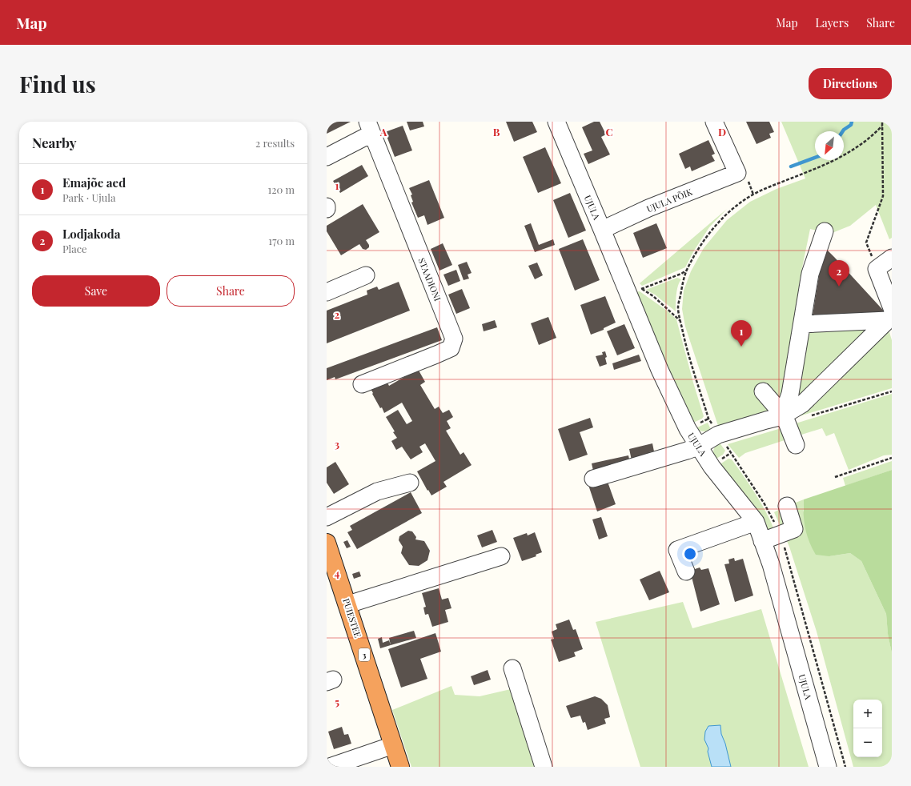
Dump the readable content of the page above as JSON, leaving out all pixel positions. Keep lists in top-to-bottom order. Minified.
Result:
{"streets":{"highway":["PUIESTEE","3"],"street":["UJULA PÕIK","UJULA","STAADIONI"]},"crossings":[["UJULA PÕIK","UJULA"]],"north":"bottom left","page":{"header":"Map","nav":["Map","Layers","Share"],"buttons":["Directions",["Save","Share"]],"title":"Find us","heading":["Nearby","2 results"],"list":[{"mark":"1","name":"Emajõe aed","note":"Park · Ujula","value":"120 m"},{"mark":"2","name":"Lodjakoda","note":"Place","value":"170 m"}],"pins":["2","1"],"map_buttons":["+","−"]},"grid":{"columns":["A","B","C","D"],"rows":["1","2","3","4","5"]}}
